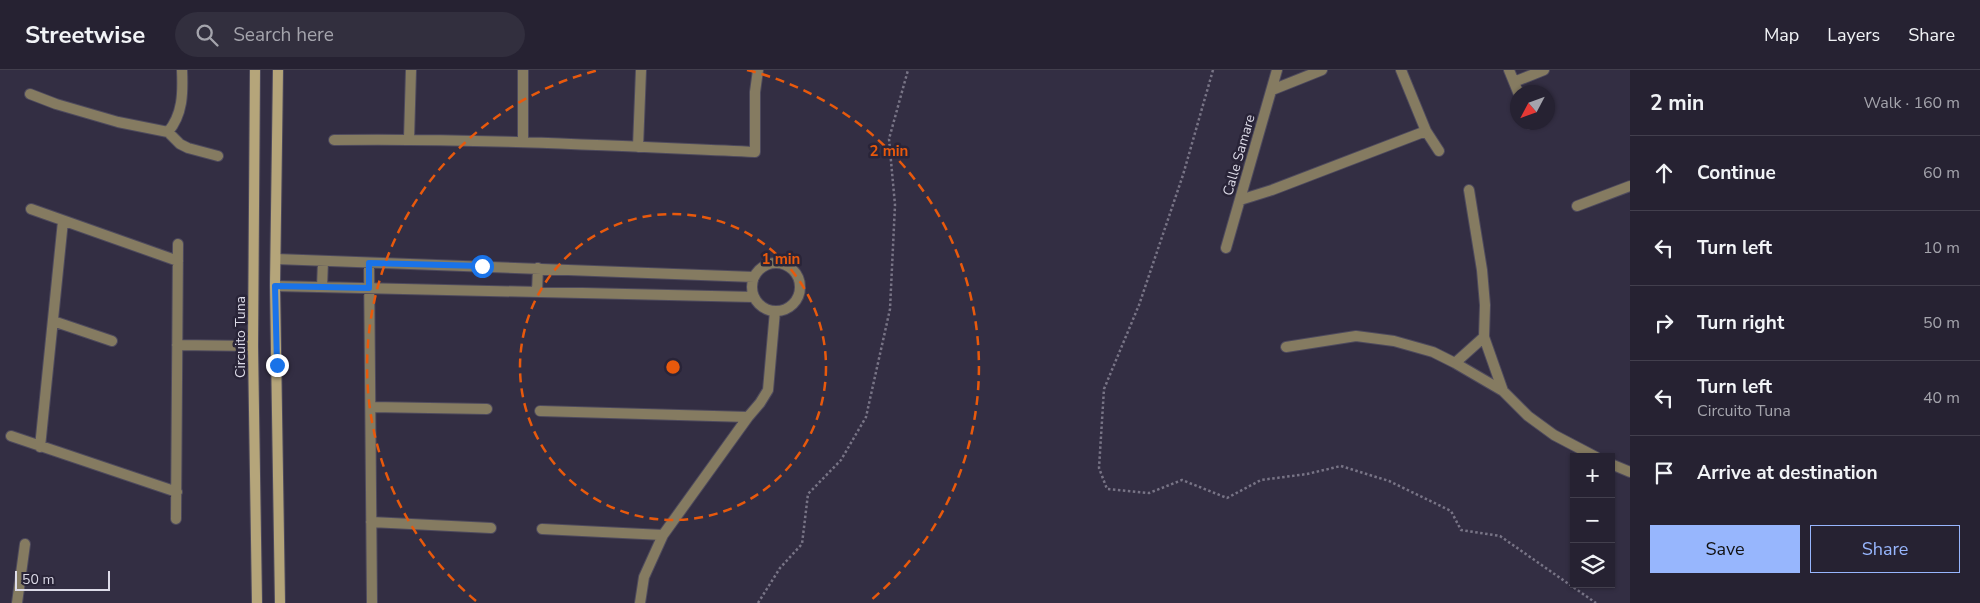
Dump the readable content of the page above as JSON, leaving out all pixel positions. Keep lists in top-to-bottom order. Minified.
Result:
{"streets":{"street":["Calle Samare","Circuito Tuna"]},"scale_bar":"50 m","north":"bottom left","page":{"header":"Streetwise","search":"Search here","nav":["Map","Layers","Share"],"heading":["2 min","Walk · 160 m"],"list":[["Continue","60 m"],["Turn left","10 m"],["Turn right","50 m"],["Turn left","Circuito Tuna","40 m"],"Arrive at destination"],"map_buttons":["+","−"],"buttons":["Save","Share"],"scale":"50 m"},"rings":["2 min","1 min"]}
